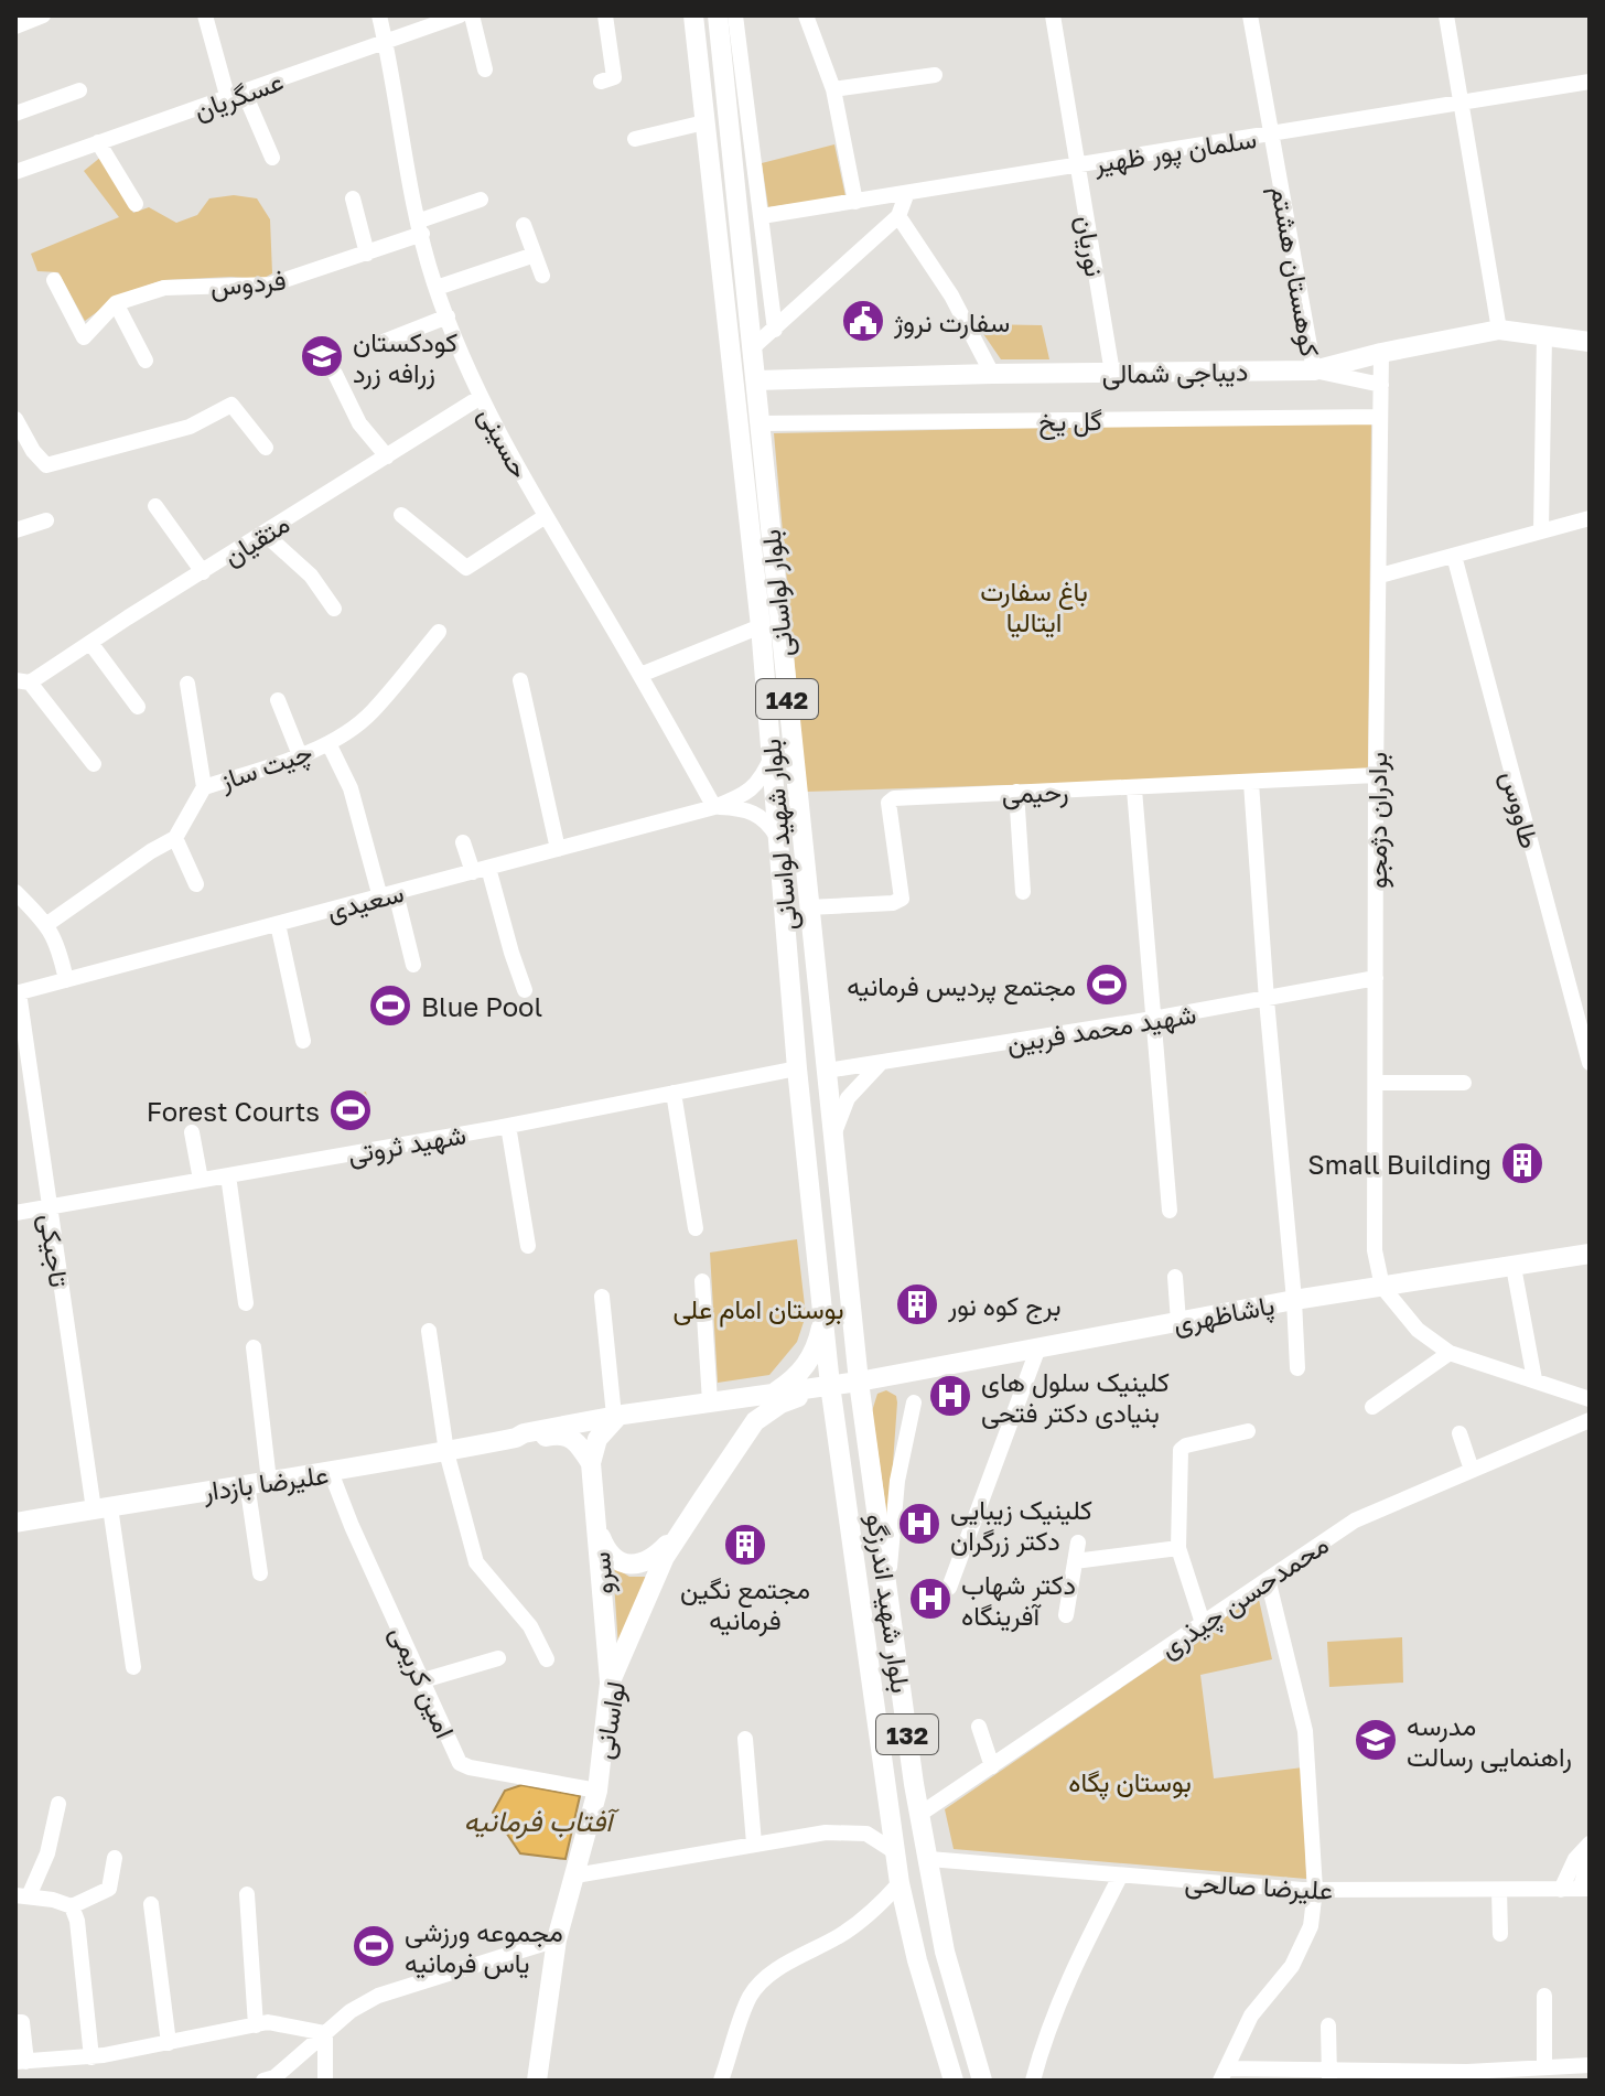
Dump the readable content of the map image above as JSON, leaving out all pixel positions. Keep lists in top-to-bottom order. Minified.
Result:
{"streets":{"main road":["دیباجی شمالی","بلوار لواسانی","142","بلوار شهید لواسانی","پاشاظهری","علیرضا بازدار","سرو","بلوار شهید اندرزگو","لواسانی","132"],"street":["عسگریان","سلمان پور ظهیر","نوریان","کوهستان هشتم","فردوس","گل یخ","حسینی","متقیان","چیت ساز","رحیمی","طاووس","برادران دژمجو","سعیدی","شهید محمد فربین","شهید ثروتی","تاجیکی","محمدحسن چیذری","امین کریمی","علیرضا صالحی"]},"crossings":[["عسگریان","حسینی"],["سلمان پور ظهیر","نوریان"],["سلمان پور ظهیر","کوهستان هشتم"],["نوریان","دیباجی شمالی"],["کوهستان هشتم","دیباجی شمالی"],["فردوس","حسینی"],["دیباجی شمالی","بلوار لواسانی"],["دیباجی شمالی","برادران دژمجو"],["گل یخ","بلوار لواسانی"],["گل یخ","برادران دژمجو"],["حسینی","متقیان"],["حسینی","سعیدی"],["بلوار لواسانی","رحیمی"],["بلوار لواسانی","شهید محمد فربین"],["بلوار لواسانی","پاشاظهری"],["بلوار لواسانی","بلوار شهید اندرزگو"],["142","بلوار شهید لواسانی"],["142","پاشاظهری"],["142","علیرضا بازدار"],["142","بلوار شهید اندرزگو"],["142","لواسانی"],["رحیمی","برادران دژمجو"],["برادران دژمجو","شهید محمد فربین"],["برادران دژمجو","پاشاظهری"],["بلوار شهید لواسانی","سعیدی"],["بلوار شهید لواسانی","شهید ثروتی"],["سعیدی","تاجیکی"],["شهید ثروتی","تاجیکی"],["تاجیکی","علیرضا بازدار"],["پاشاظهری","علیرضا بازدار"],["پاشاظهری","بلوار شهید اندرزگو"],["پاشاظهری","لواسانی"],["علیرضا بازدار","سرو"],["علیرضا بازدار","بلوار شهید اندرزگو"],["علیرضا بازدار","امین کریمی"],["علیرضا بازدار","لواسانی"],["سرو","لواسانی"],["محمدحسن چیذری","بلوار شهید اندرزگو"],["بلوار شهید اندرزگو","لواسانی"],["بلوار شهید اندرزگو","علیرضا صالحی"],["امین کریمی","لواسانی"]],"water":["آفتاب فرمانیه"],"parks":["باغ سفارت ایتالیا","بوستان امام علی","بوستان پگاه"],"places":{"public building":["سفارت نروژ"],"school or university":["کودکستان زرافه زرد","مدرسه راهنمایی رسالت"],"sports":["مجتمع پردیس فرمانیه","Blue Pool","Forest Courts","مجموعه ورزشی یاس فرمانیه"],"building":["Small Building","برج کوه نور","مجتمع نگین فرمانیه"],"hospital":["کلینیک سلول های بنیادی دکتر فتحی","کلینیک زیبایی دکتر زرگران","دکتر شهاب آفرینگاه"]}}
